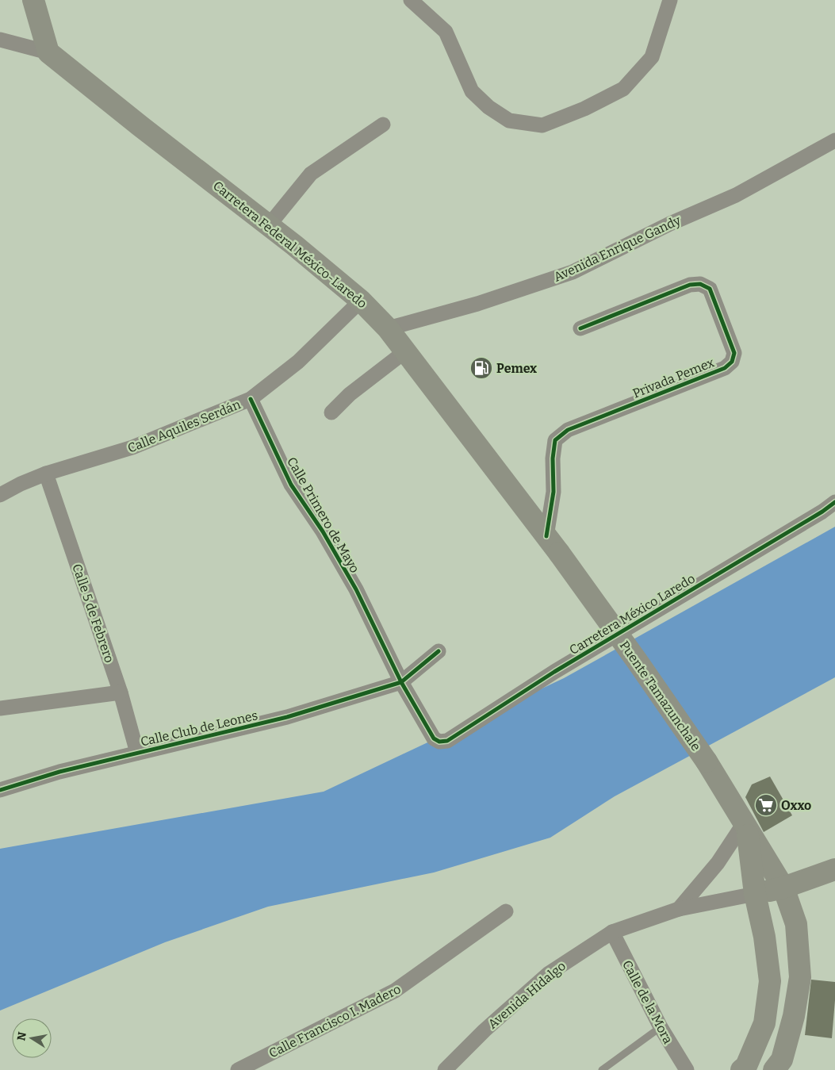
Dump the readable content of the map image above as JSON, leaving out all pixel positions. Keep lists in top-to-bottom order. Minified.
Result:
{"streets":{"main road":["Carretera Federal México-Laredo","Puente Tamazunchale"],"street":["Avenida Enrique Gandy","Privada Pemex","Calle Aquiles Serdán","Calle Primero de Mayo","Calle 5 de Febrero","Carretera México Laredo","Calle Club de Leones","Avenida Hidalgo","Calle de la Mora","Calle Francisco I. Madero"]},"crossings":[["Carretera Federal México-Laredo","Avenida Enrique Gandy"],["Carretera Federal México-Laredo","Privada Pemex"],["Carretera Federal México-Laredo","Calle Aquiles Serdán"],["Carretera Federal México-Laredo","Puente Tamazunchale"],["Privada Pemex","Puente Tamazunchale"],["Calle Aquiles Serdán","Calle Primero de Mayo"],["Calle Aquiles Serdán","Calle 5 de Febrero"],["Calle Primero de Mayo","Carretera México Laredo"],["Calle Primero de Mayo","Calle Club de Leones"],["Calle 5 de Febrero","Calle Club de Leones"],["Avenida Hidalgo","Calle de la Mora"]],"places":{"fuel station":["Pemex"],"supermarket":["Oxxo"]},"north":"left"}
